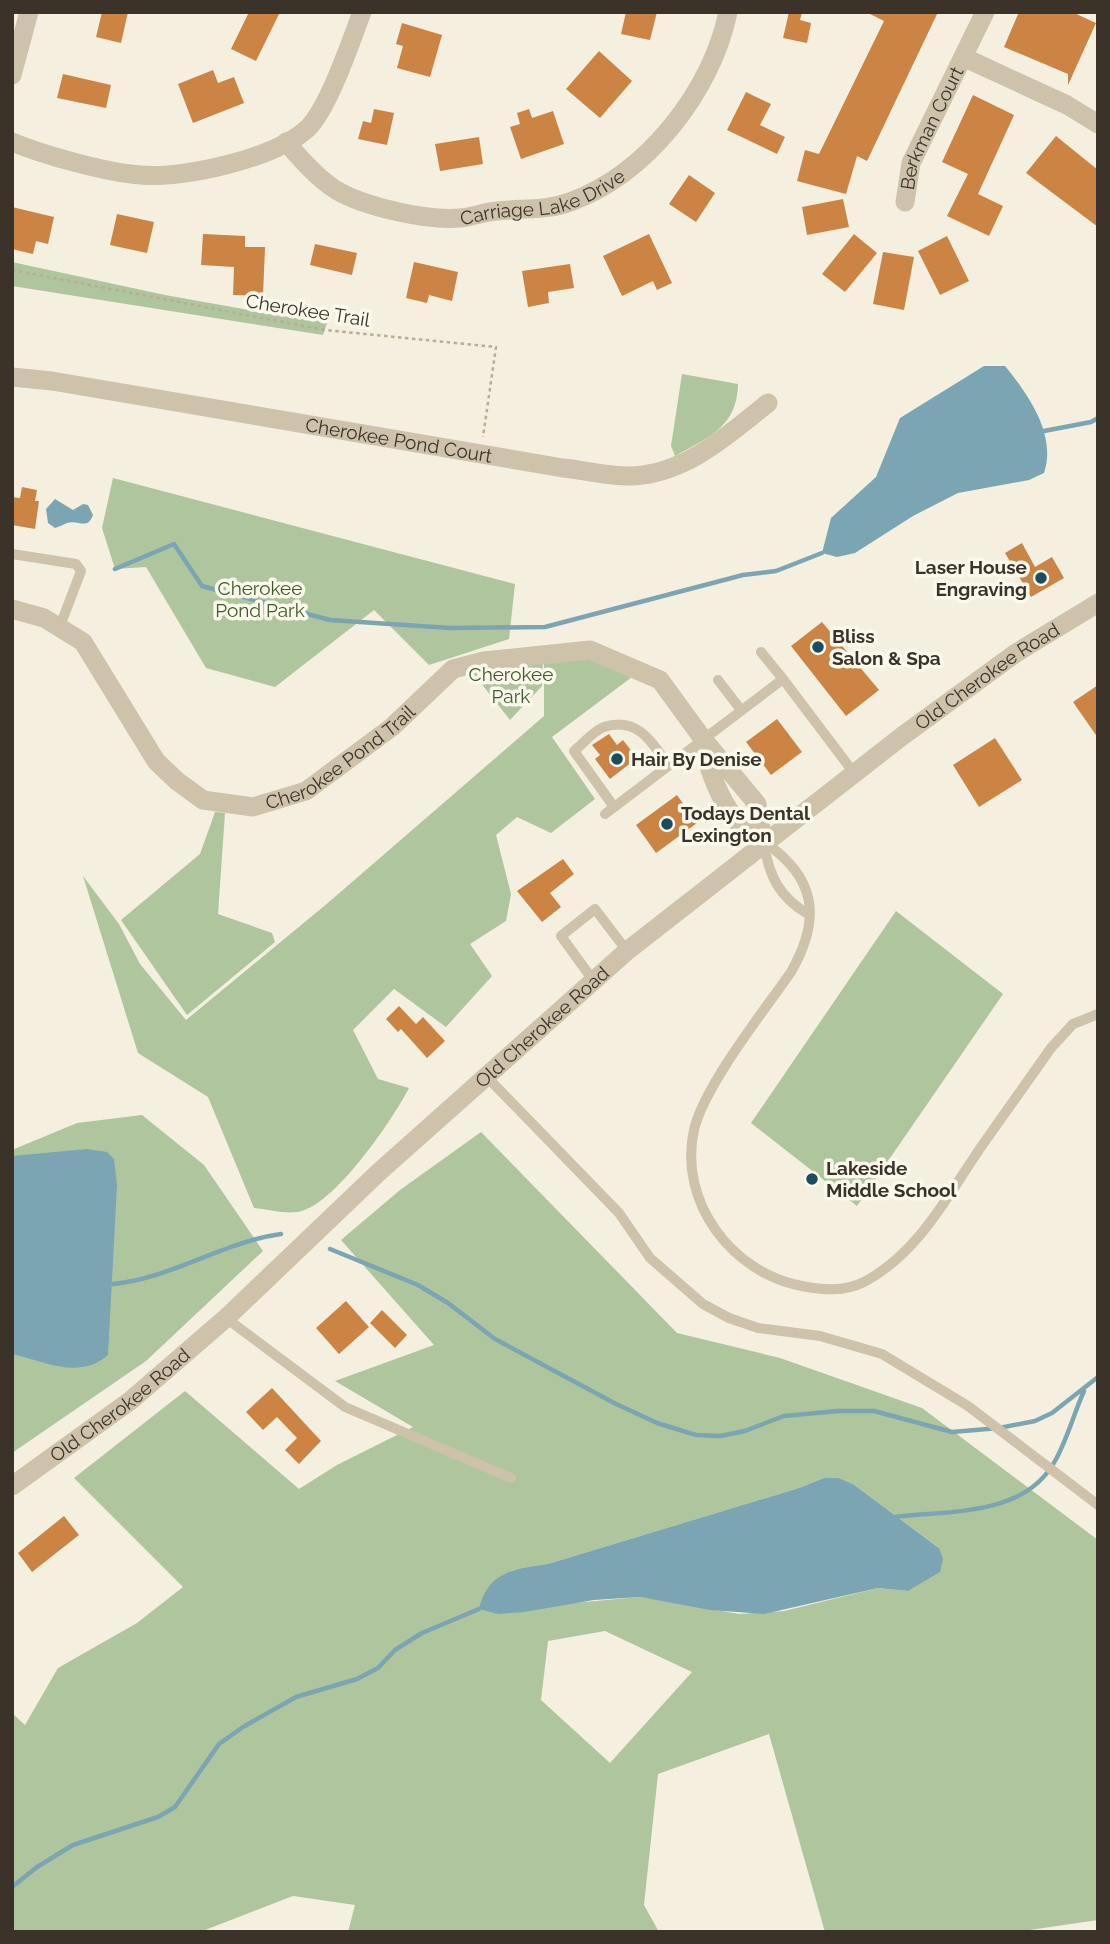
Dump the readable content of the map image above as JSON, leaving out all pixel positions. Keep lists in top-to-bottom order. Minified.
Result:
{"streets":{"street":["Berkman Court","Carriage Lake Drive","Cherokee Pond Court","Old Cherokee Road","Cherokee Pond Trail"],"path":["Cherokee Trail"]},"crossings":[["Cherokee Trail","Cherokee Pond Court"],["Old Cherokee Road","Cherokee Pond Trail"]],"parks":["Cherokee Pond Park","Cherokee Park"],"places":["Laser House Engraving","Bliss Salon & Spa","Hair By Denise","Todays Dental Lexington","Lakeside Middle School"]}
